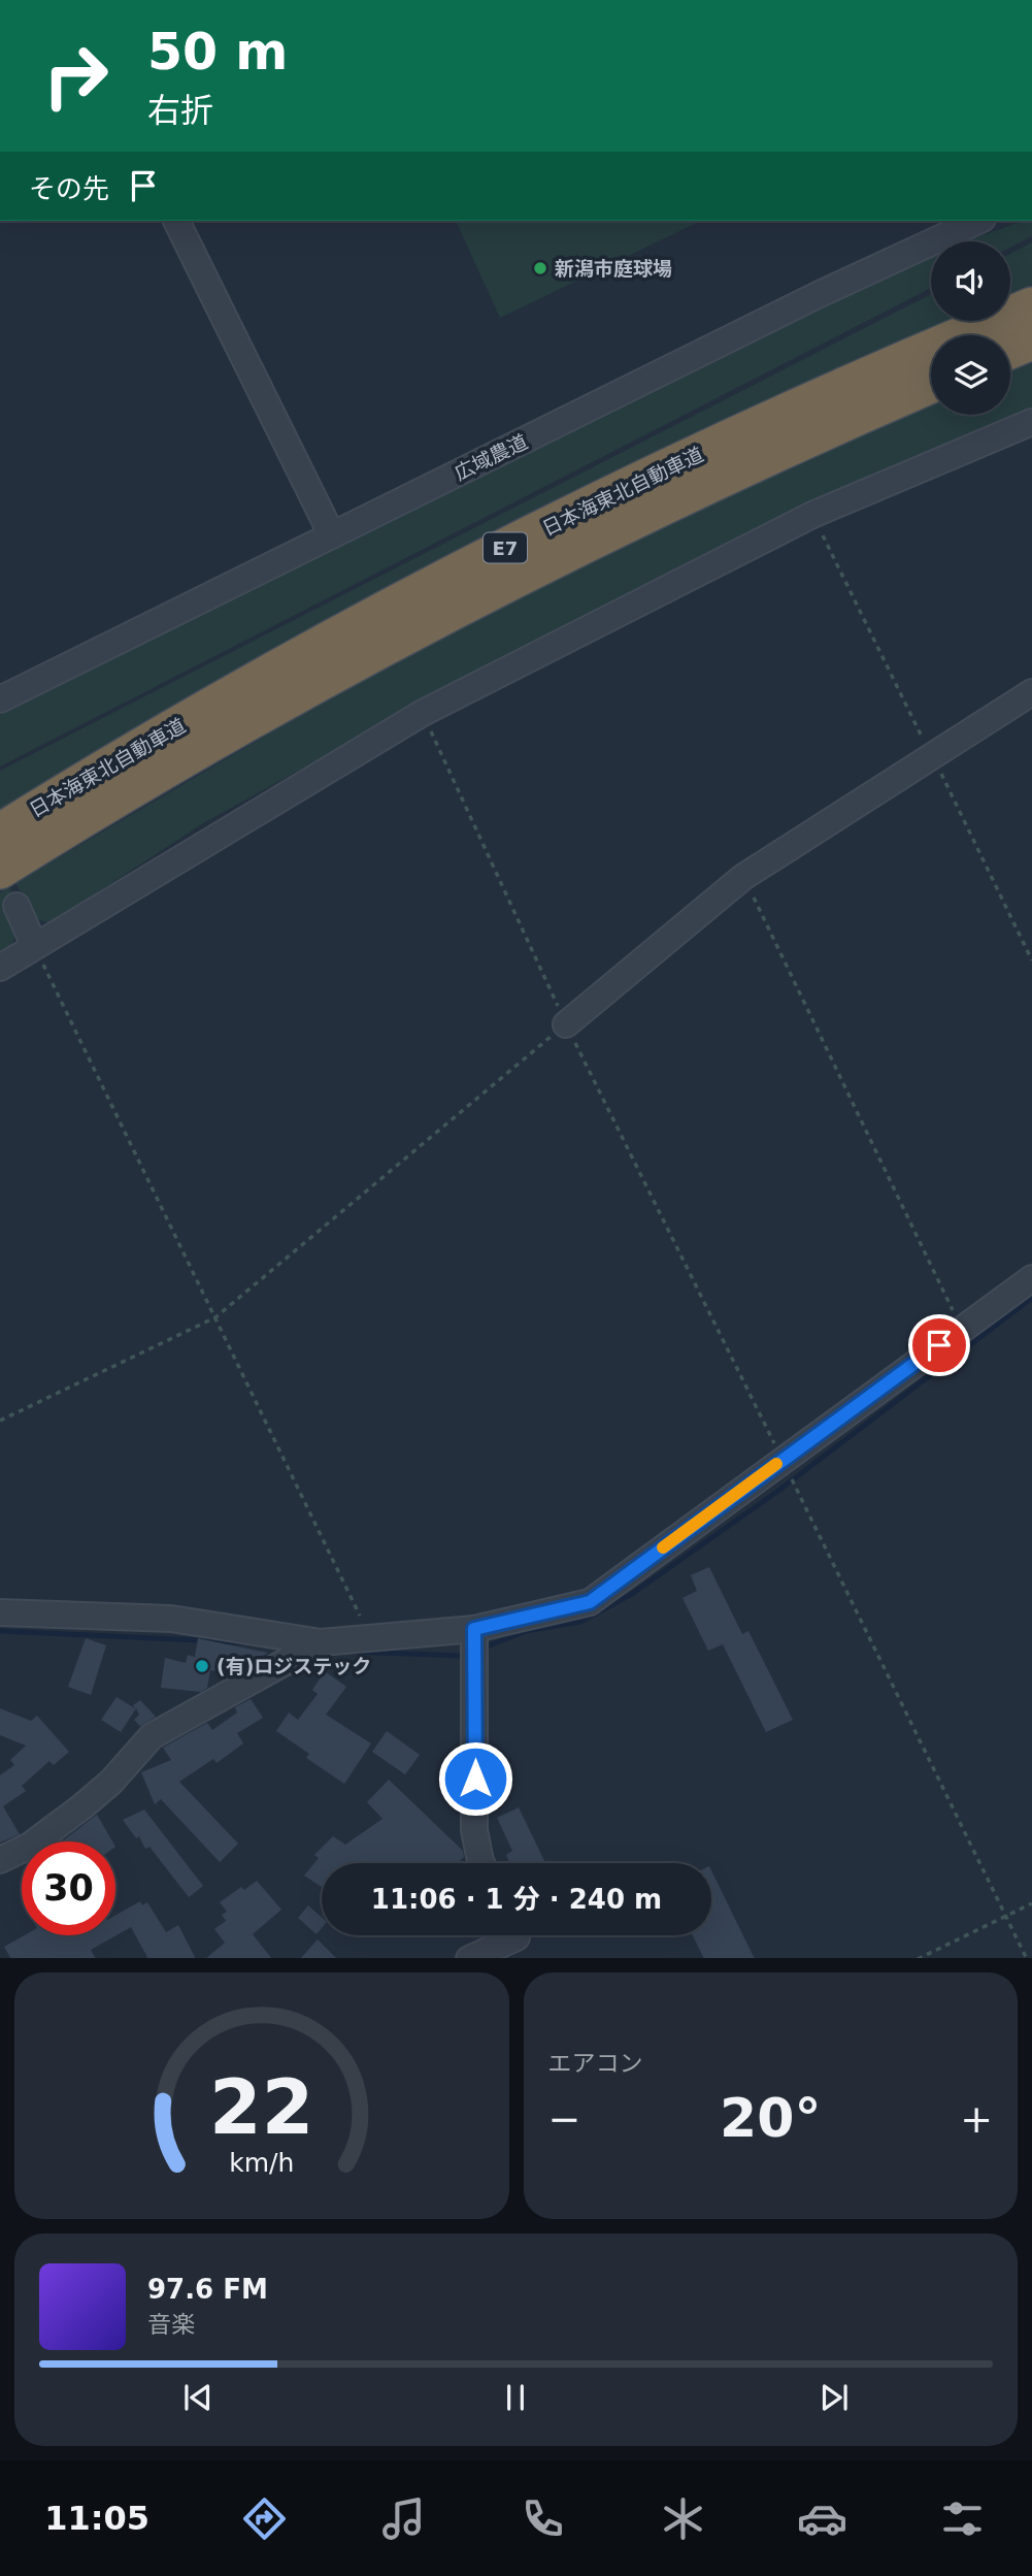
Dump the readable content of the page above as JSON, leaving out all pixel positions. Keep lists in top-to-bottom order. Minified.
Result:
{"streets":{"highway":["日本海東北自動車道","E7"],"street":["広域農道"]},"places":["新潟市庭球場","(有)ロジステック"],"page":{"turn":["50 m","右折"],"then":"その先","limit":"30","trip":"11:06 · 1 分 · 240 m","tile":"エアコン","heat":["−","20°","+"],"song":["97.6 FM","音楽"],"tabs":"11:05","gauge":["22","km/h"]}}
